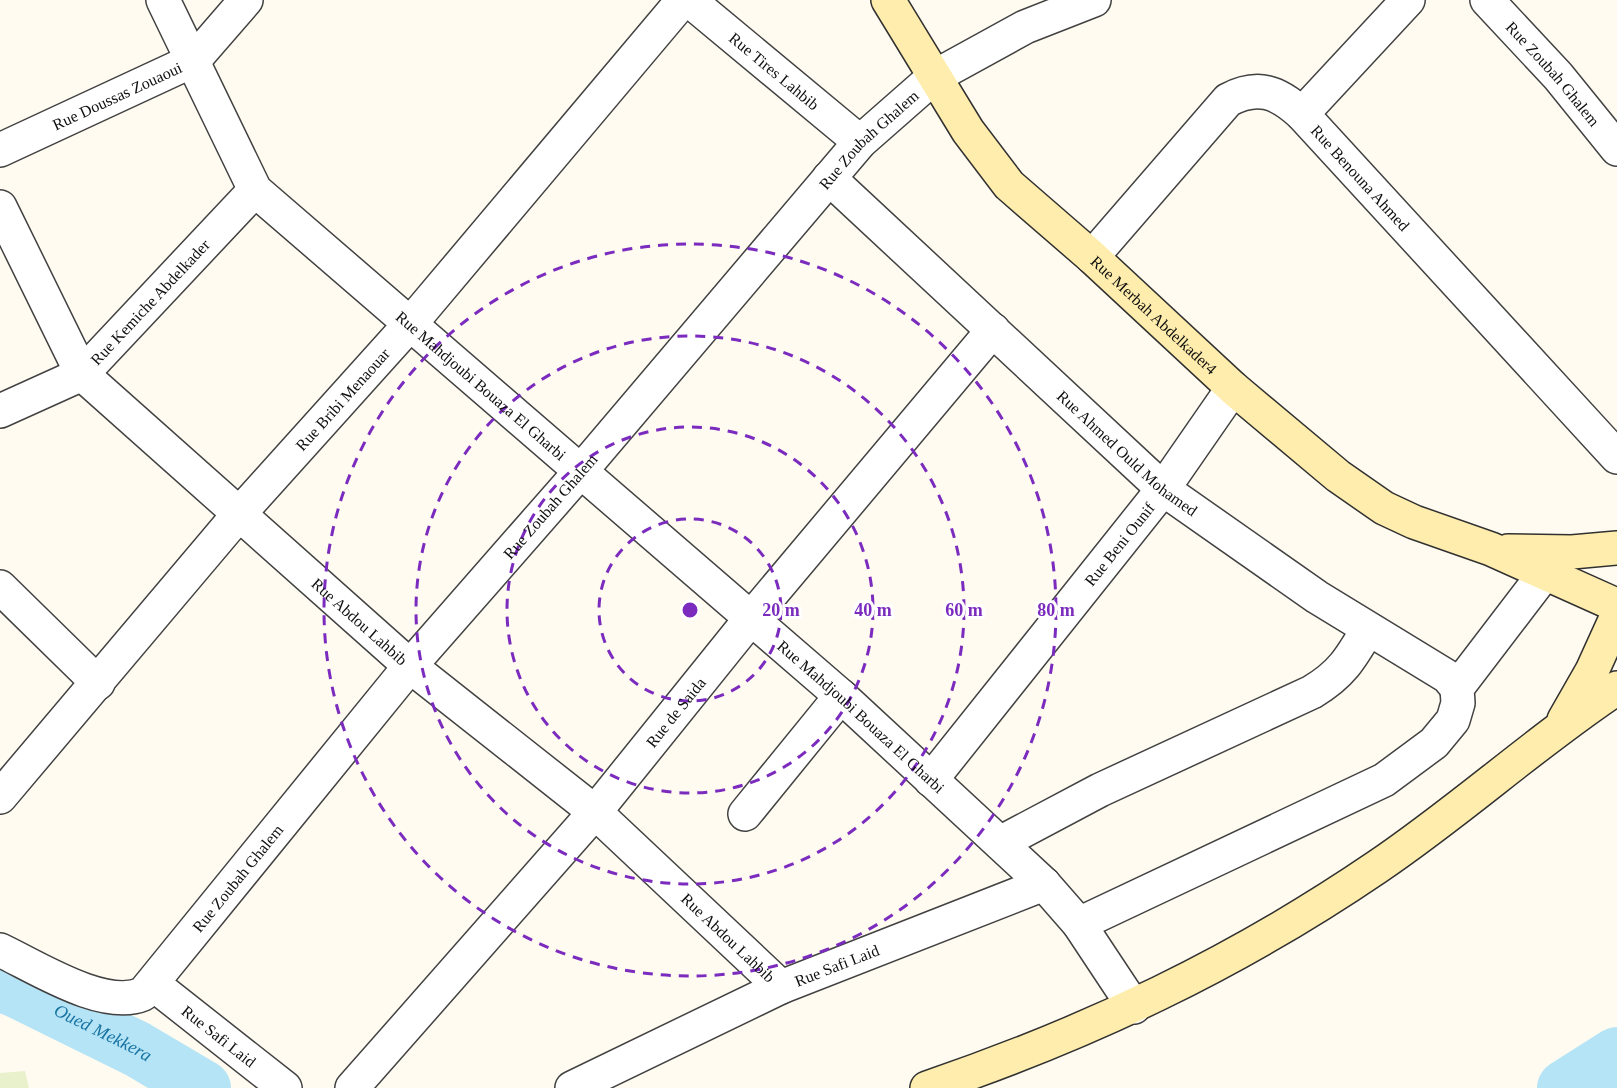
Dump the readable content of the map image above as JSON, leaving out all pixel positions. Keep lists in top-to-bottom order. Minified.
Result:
{"streets":{"main road":["Rue Merbah Abdelkader4"],"street":["Rue Tires Lahbib","Rue Zoubah Ghalem","Rue Doussas Zouaoui","Rue Benouna Ahmed","Rue Kemiche Abdelkader","Rue Mahdjoubi Bouaza El Gharbi","Rue Bribi Menaouar","Rue Ahmed Ould Mohamed","Rue Beni Ounif","Rue Abdou Lahbib","Rue de Saida","Rue Safi Laid"]},"crossings":[["Rue Tires Lahbib","Rue Zoubah Ghalem"],["Rue Zoubah Ghalem","Rue Merbah Abdelkader4"],["Rue Zoubah Ghalem","Rue Mahdjoubi Bouaza El Gharbi"],["Rue Zoubah Ghalem","Rue Ahmed Ould Mohamed"],["Rue Zoubah Ghalem","Rue Abdou Lahbib"],["Rue Zoubah Ghalem","Rue Safi Laid"],["Rue Doussas Zouaoui","Rue Mahdjoubi Bouaza El Gharbi"],["Rue Benouna Ahmed","Rue Merbah Abdelkader4"],["Rue Kemiche Abdelkader","Rue Mahdjoubi Bouaza El Gharbi"],["Rue Kemiche Abdelkader","Rue Abdou Lahbib"],["Rue Merbah Abdelkader4","Rue Beni Ounif"],["Rue Mahdjoubi Bouaza El Gharbi","Rue Bribi Menaouar"],["Rue Mahdjoubi Bouaza El Gharbi","Rue Beni Ounif"],["Rue Mahdjoubi Bouaza El Gharbi","Rue de Saida"],["Rue Mahdjoubi Bouaza El Gharbi","Rue Safi Laid"],["Rue Bribi Menaouar","Rue Abdou Lahbib"],["Rue Ahmed Ould Mohamed","Rue Beni Ounif"],["Rue Ahmed Ould Mohamed","Rue de Saida"],["Rue Abdou Lahbib","Rue de Saida"],["Rue Abdou Lahbib","Rue Safi Laid"]],"water":["Oued Mekkera"],"rings":["20 m","40 m","60 m","80 m"]}
